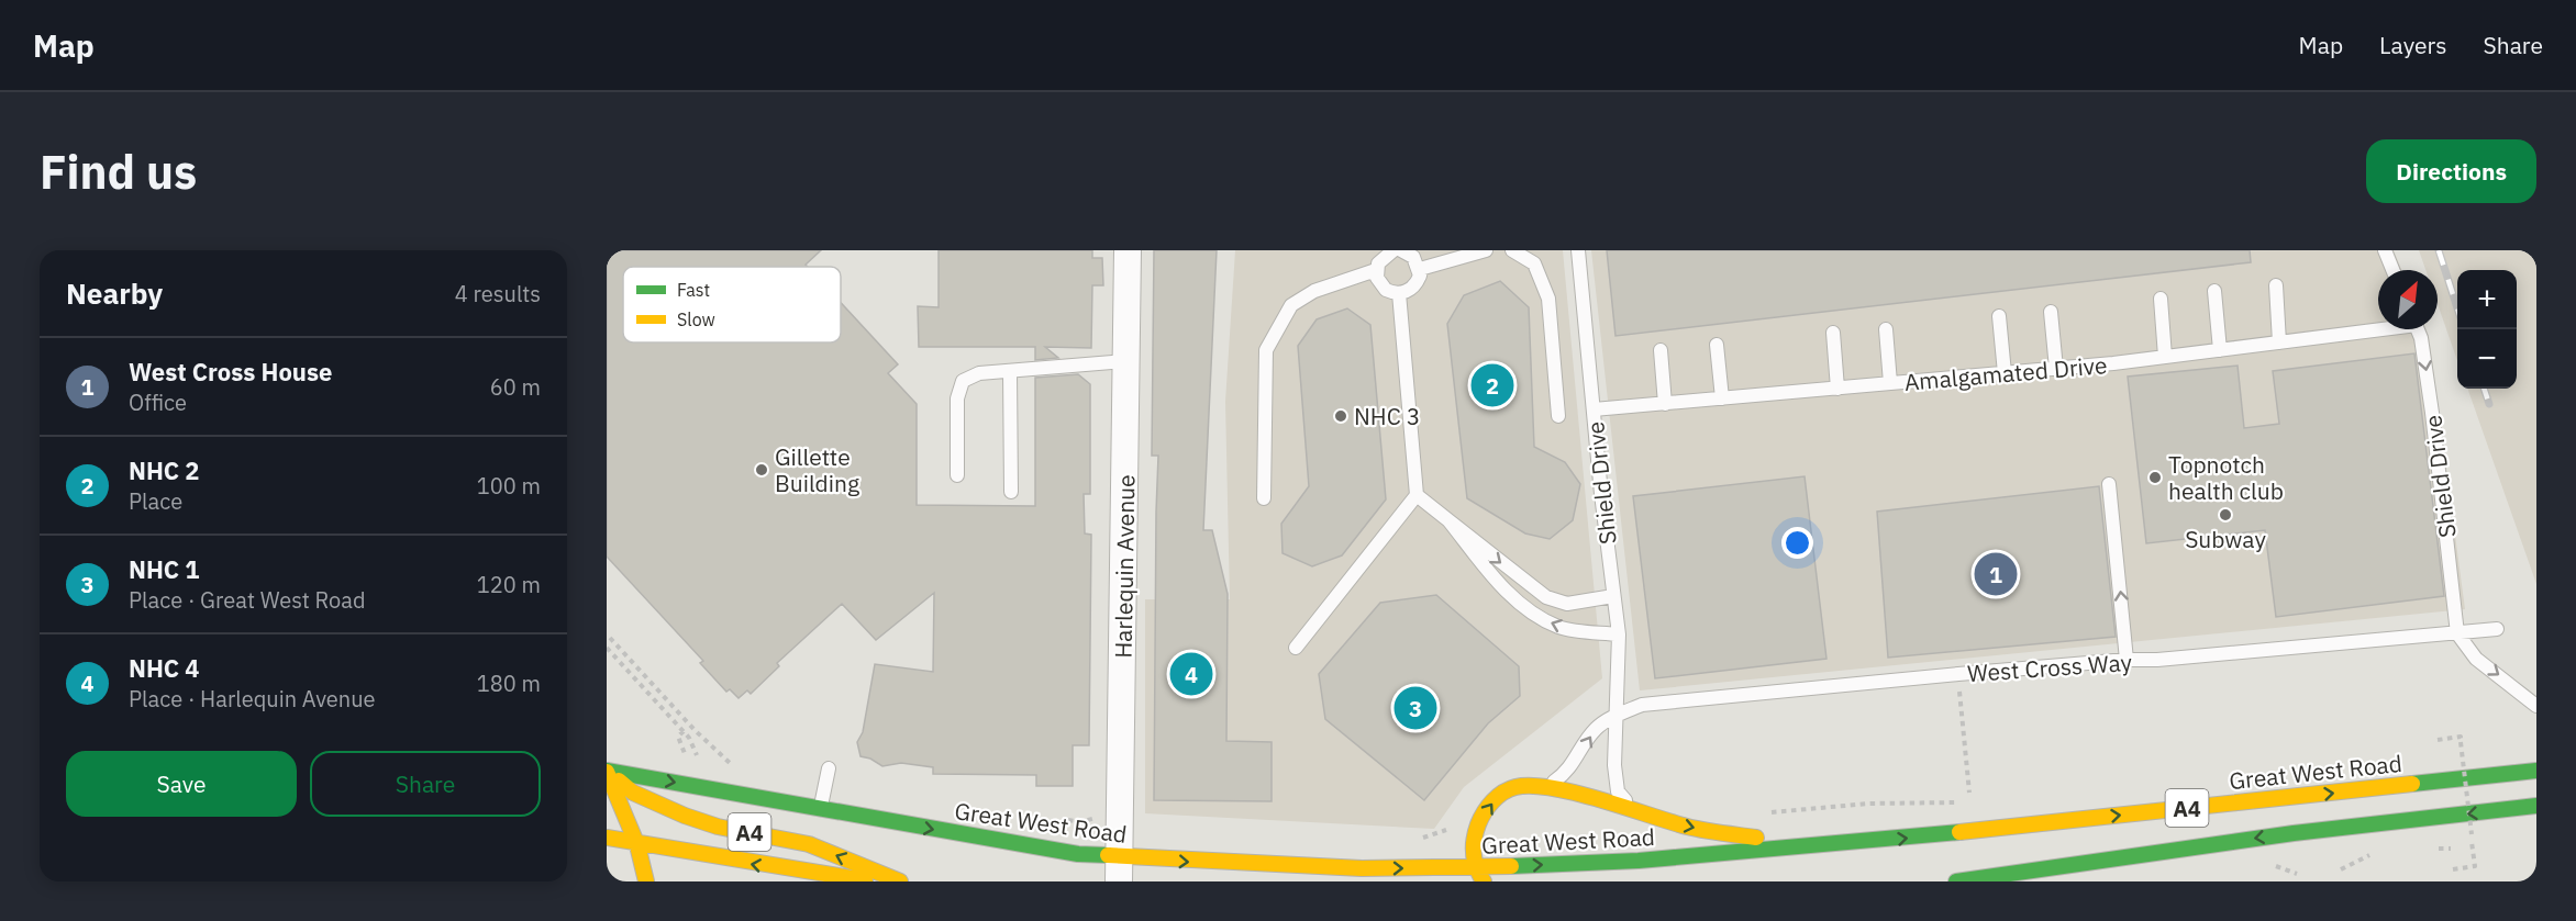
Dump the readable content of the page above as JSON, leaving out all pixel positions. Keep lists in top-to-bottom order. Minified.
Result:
{"streets":{"main road":["Great West Road","A4"],"street":["Harlequin Avenue"],"lane":["Amalgamated Drive","Shield Drive","West Cross Way"]},"crossings":[["Amalgamated Drive","Shield Drive"],["Shield Drive","West Cross Way"],["Harlequin Avenue","Great West Road"],["Great West Road","A4"]],"one_way":["Shield Drive"],"places":["NHC 3","Gillette Building","Topnotch health club","Subway"],"legend":["Fast","Slow"],"north":"top right","page":{"header":"Map","nav":["Map","Layers","Share"],"buttons":["Directions",["Save","Share"]],"title":"Find us","heading":["Nearby","4 results"],"map_buttons":["+","−"],"list":[{"mark":"1","name":"West Cross House","note":"Office","value":"60 m"},{"mark":"2","name":"NHC 2","note":"Place","value":"100 m"},{"mark":"3","name":"NHC 1","note":"Place · Great West Road","value":"120 m"},{"mark":"4","name":"NHC 4","note":"Place · Harlequin Avenue","value":"180 m"}],"pins":["2","1","4","3"]}}
